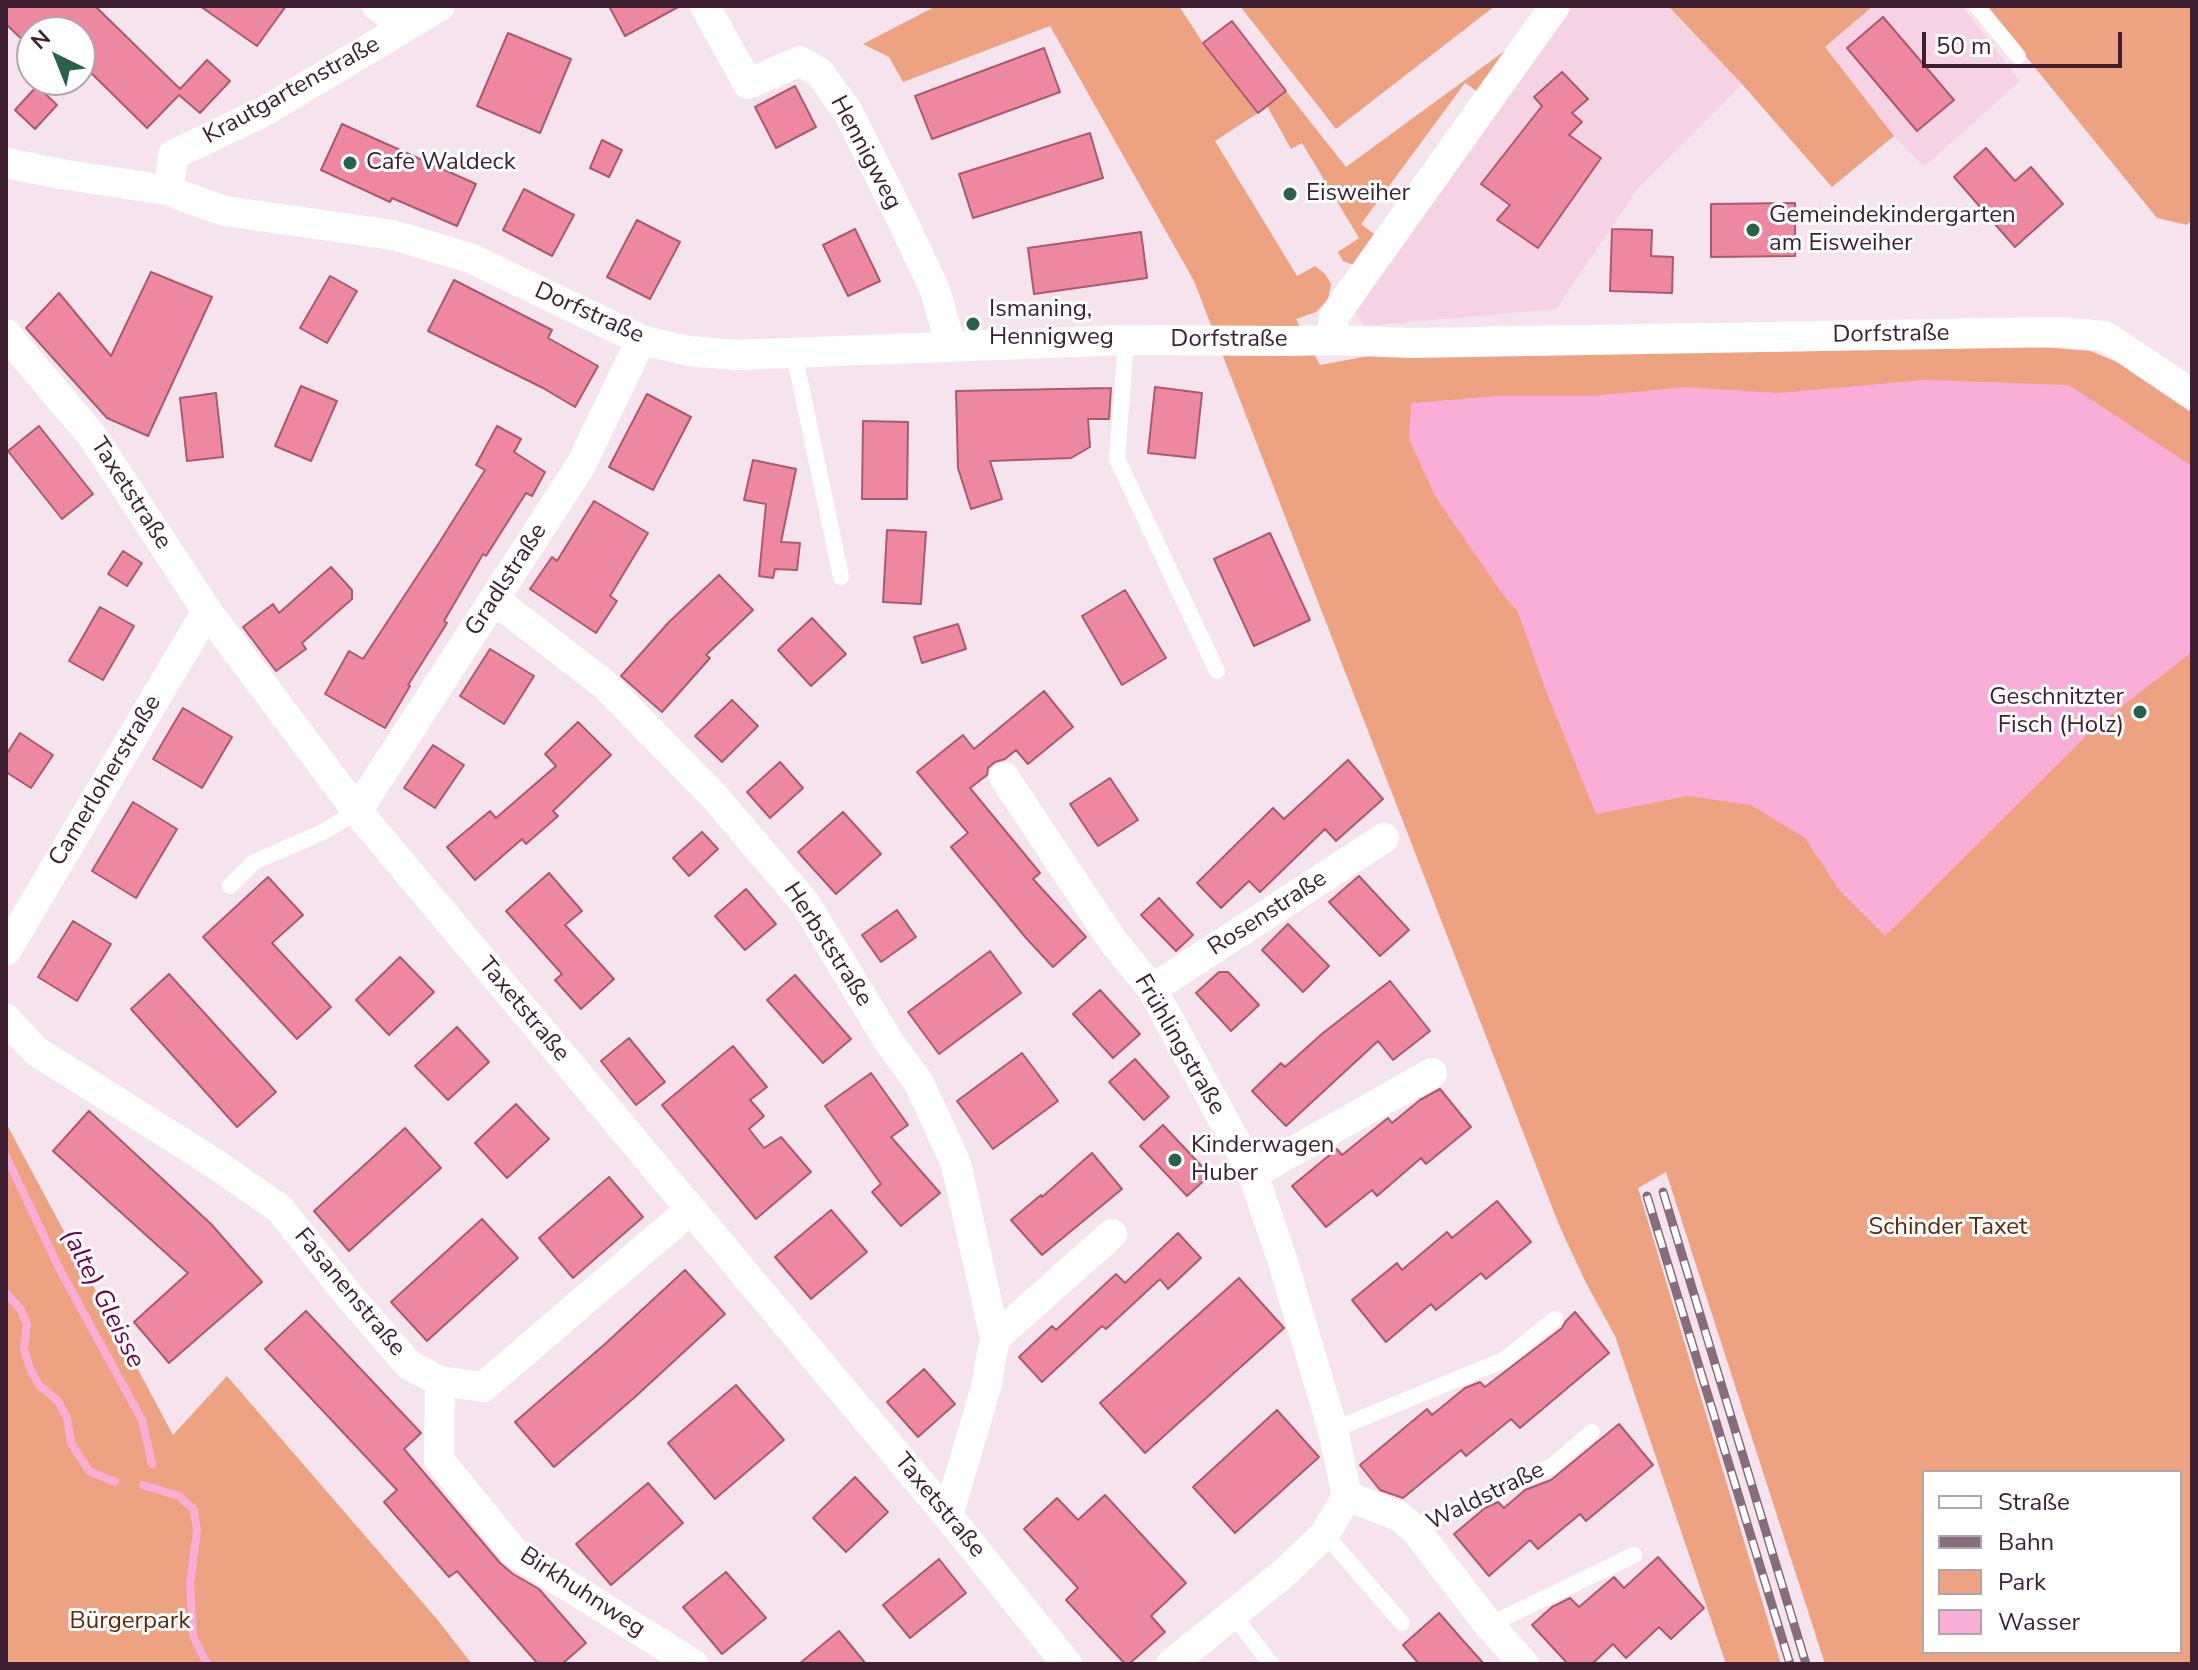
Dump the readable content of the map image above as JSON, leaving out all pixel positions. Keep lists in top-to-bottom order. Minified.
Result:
{"streets":{"street":["Krautgartenstraße","Hennigweg","Dorfstraße","Taxetstraße","Gradlstraße","Camerloherstraße","Rosenstraße","Herbststraße","Frühlingstraße","Fasanenstraße","Waldstraße","Birkhuhnweg"]},"crossings":[["Krautgartenstraße","Dorfstraße"],["Hennigweg","Dorfstraße"],["Dorfstraße","Gradlstraße"],["Taxetstraße","Gradlstraße"],["Taxetstraße","Camerloherstraße"],["Taxetstraße","Herbststraße"],["Taxetstraße","Fasanenstraße"],["Gradlstraße","Herbststraße"],["Rosenstraße","Frühlingstraße"],["Frühlingstraße","Waldstraße"],["Fasanenstraße","Birkhuhnweg"]],"water":["(alte) Gleisse"],"parks":["Schinder Taxet","Bürgerpark"],"places":["Cafe Waldeck","Eisweiher","Gemeindekindergarten am Eisweiher","Ismaning, Hennigweg","Geschnitzter Fisch (Holz)","Kinderwagen Huber"],"legend":["Straße","Bahn","Park","Wasser"],"scale_bar":"50 m","north":"top left"}
